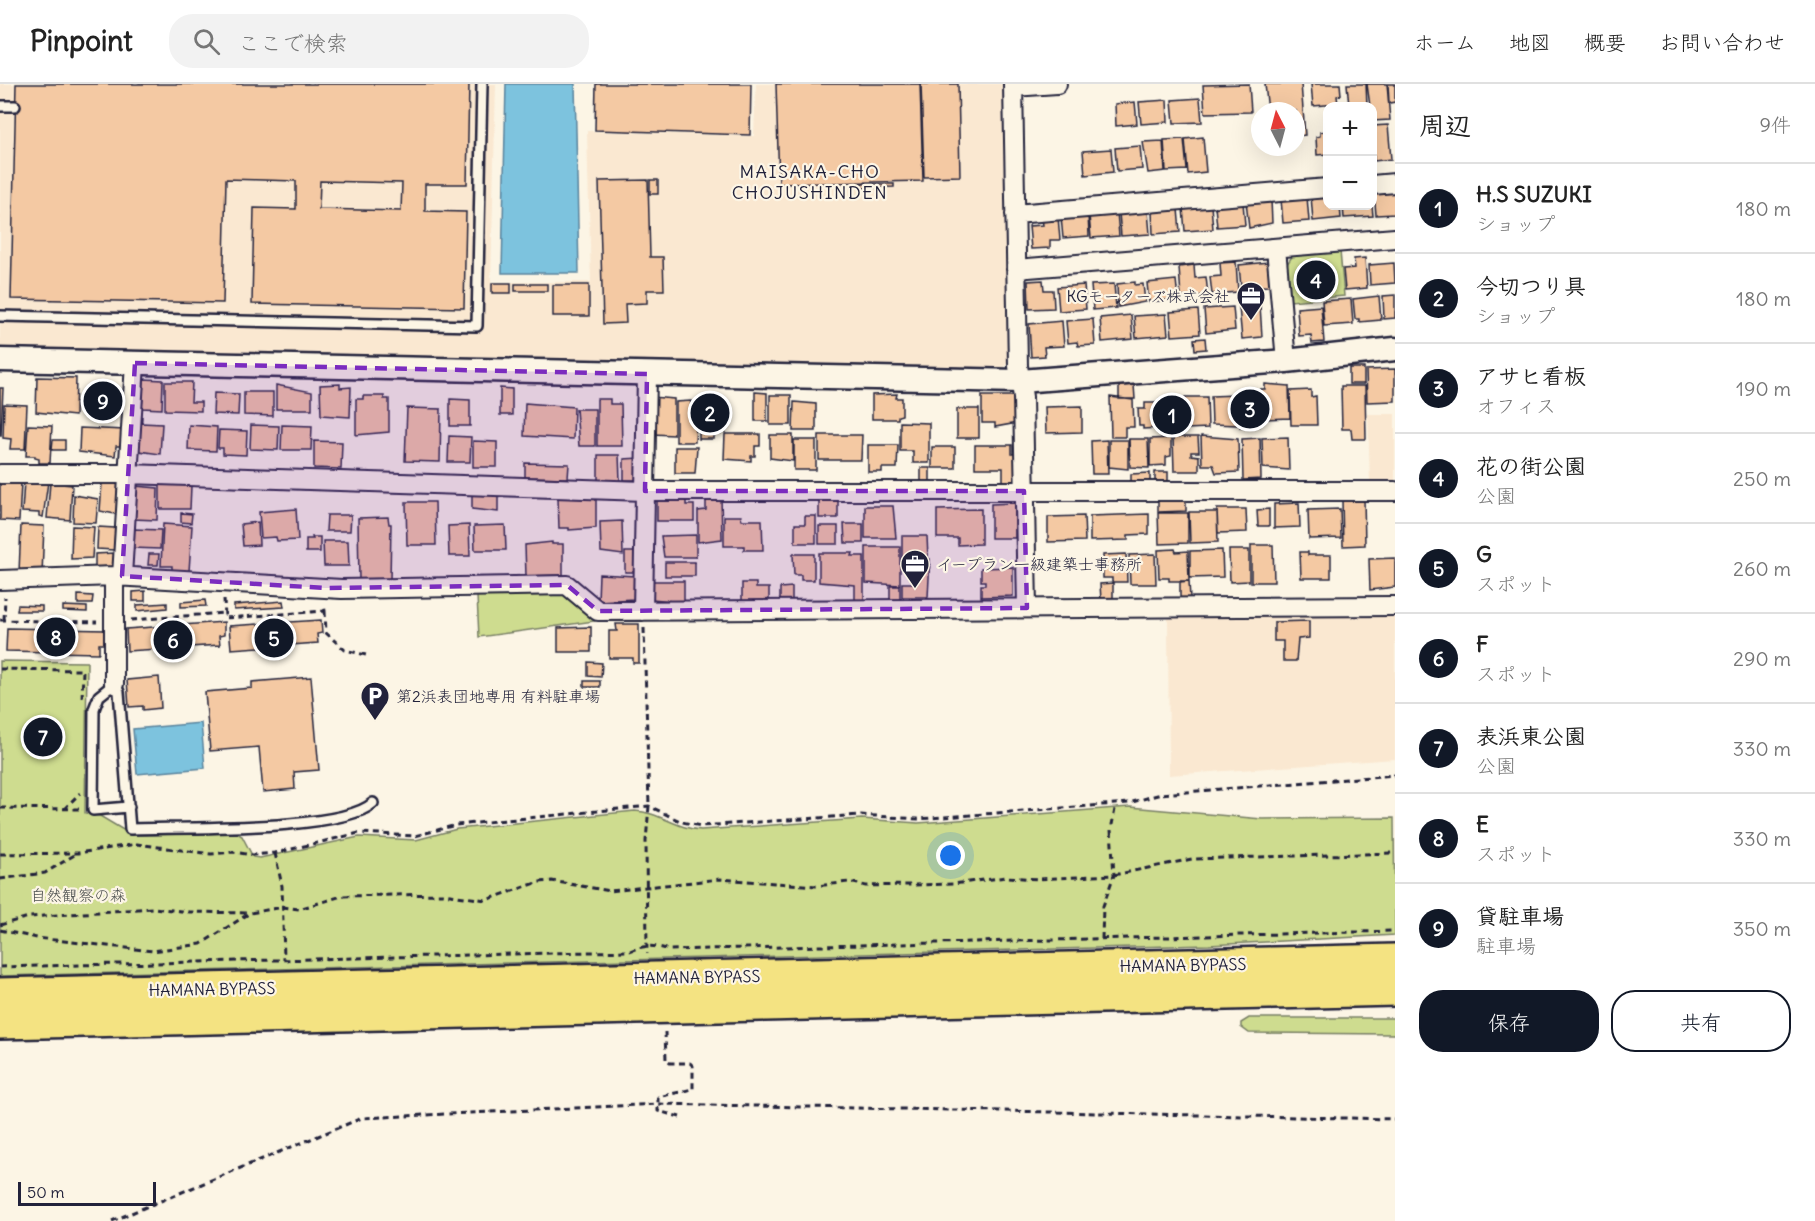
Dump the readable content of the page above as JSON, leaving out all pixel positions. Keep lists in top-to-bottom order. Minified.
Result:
{"streets":{"highway":["HAMANA BYPASS"]},"districts":["MAISAKA-CHO CHOJUSHINDEN"],"parks":["自然観察の森"],"places":{"office":["KGモーターズ株式会社","イープラン一級建築士事務所"],"parking":["第2浜表団地専用 有料駐車場"]},"scale_bar":"50 m","north":"top","page":{"header":"Pinpoint","search":"ここで検索","nav":["ホーム","地図","概要","お問い合わせ"],"heading":["周辺","9件"],"map_buttons":["+","−"],"list":[{"mark":"1","name":"H.S SUZUKI","note":"ショップ","value":"180 m"},{"mark":"2","name":"今切つり具","note":"ショップ","value":"180 m"},{"mark":"3","name":"アサヒ看板","note":"オフィス","value":"190 m"},{"mark":"4","name":"花の街公園","note":"公園","value":"250 m"},{"mark":"5","name":"G","note":"スポット","value":"260 m"},{"mark":"6","name":"F","note":"スポット","value":"290 m"},{"mark":"7","name":"表浜東公園","note":"公園","value":"330 m"},{"mark":"8","name":"E","note":"スポット","value":"330 m"},{"mark":"9","name":"貸駐車場","note":"駐車場","value":"350 m"}],"pins":["4","9","3","2","1","8","5","6","7"],"buttons":["保存","共有"],"scale":"50 m"}}
